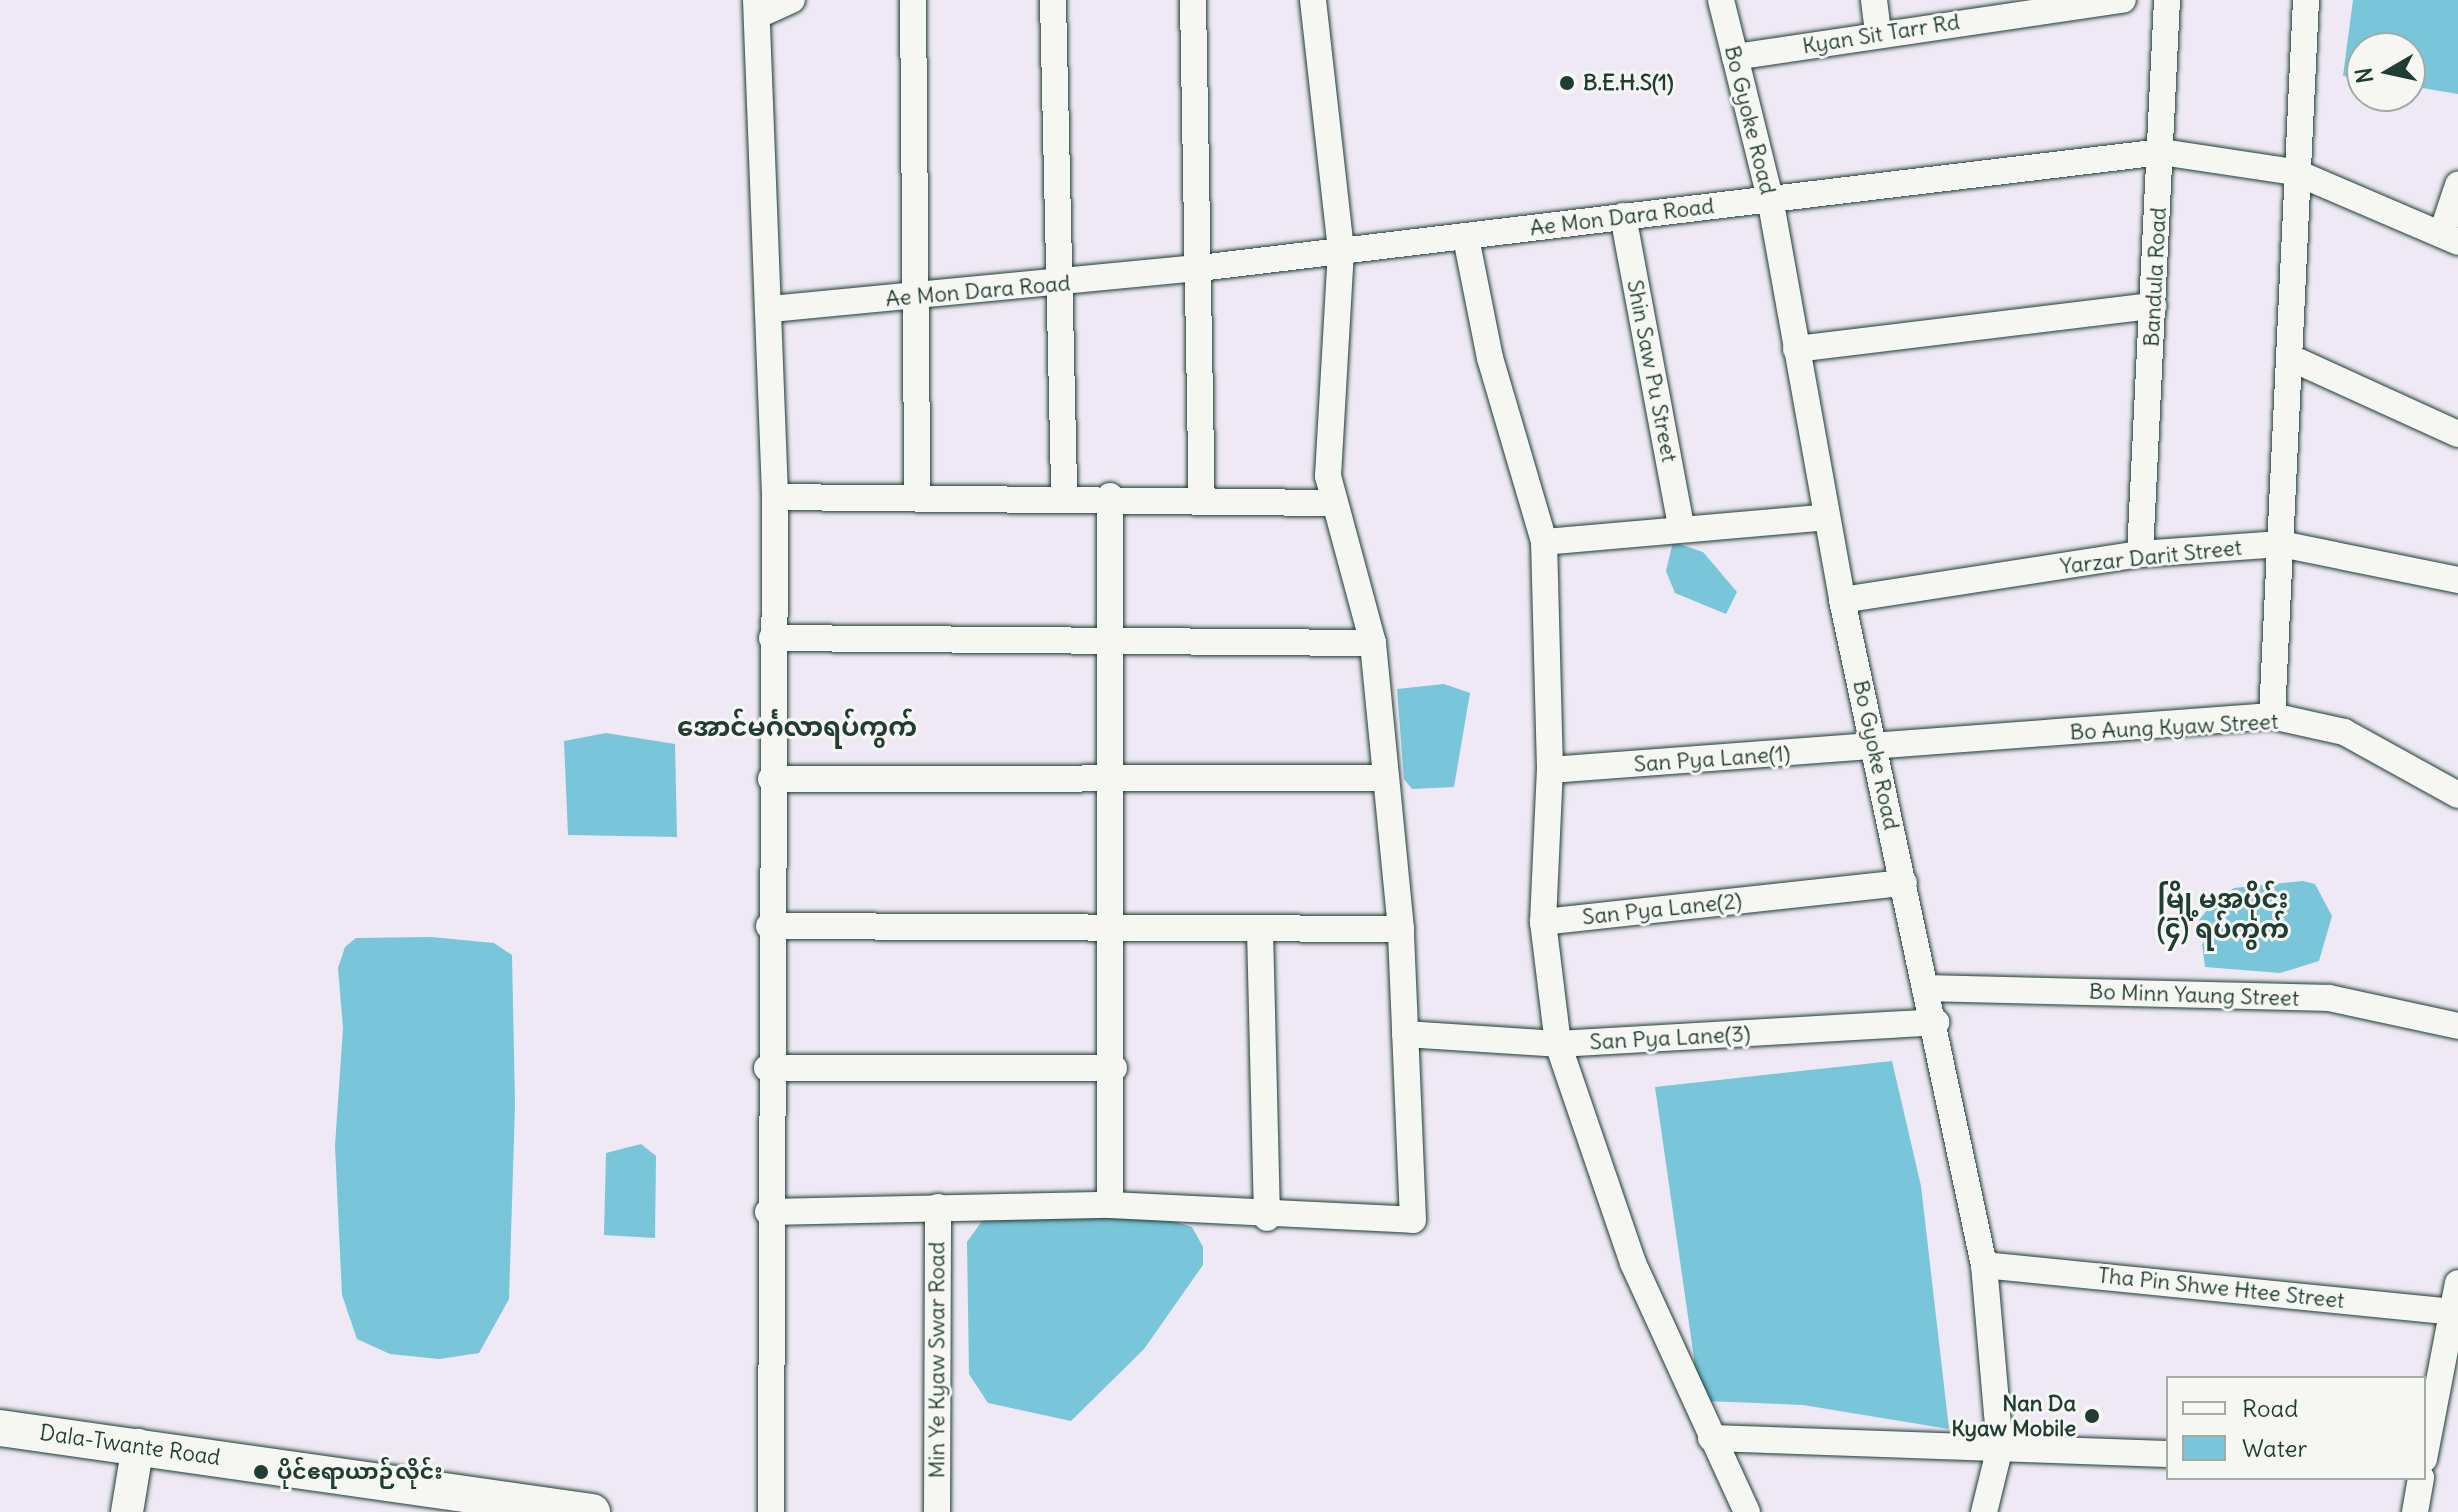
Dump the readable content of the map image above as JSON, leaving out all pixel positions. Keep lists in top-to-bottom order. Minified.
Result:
{"streets":{"main road":["Dala-Twante Road"],"street":["Kyan Sit Tarr Rd","Bo Gyoke Road","Ae Mon Dara Road","Bandula Road","Shin Saw Pu Street","Yarzar Darit Street","Bo Aung Kyaw Street","San Pya Lane(1)","San Pya Lane(2)","Bo Minn Yaung Street","San Pya Lane(3)","Tha Pin Shwe Htee Street","Min Ye Kyaw Swar Road"]},"crossings":[["Kyan Sit Tarr Rd","Bo Gyoke Road"],["Bo Gyoke Road","Ae Mon Dara Road"],["Bo Gyoke Road","Yarzar Darit Street"],["Bo Gyoke Road","Bo Aung Kyaw Street"],["Bo Gyoke Road","San Pya Lane(1)"],["Bo Gyoke Road","San Pya Lane(2)"],["Bo Gyoke Road","Bo Minn Yaung Street"],["Bo Gyoke Road","San Pya Lane(3)"],["Bo Gyoke Road","Tha Pin Shwe Htee Street"],["Ae Mon Dara Road","Bandula Road"],["Ae Mon Dara Road","Shin Saw Pu Street"],["Bandula Road","Yarzar Darit Street"],["Bo Aung Kyaw Street","San Pya Lane(1)"]],"districts":["အောင်မင်္ဂလာရပ်ကွက်","မြို့မအပိုင်း (၄) ရပ်ကွက်"],"places":["B.E.H.S(1)","Nan Da Kyaw Mobile","ပိုင်ဧရာယာဉ်လိုင်း"],"legend":["Road","Water"],"north":"left"}
